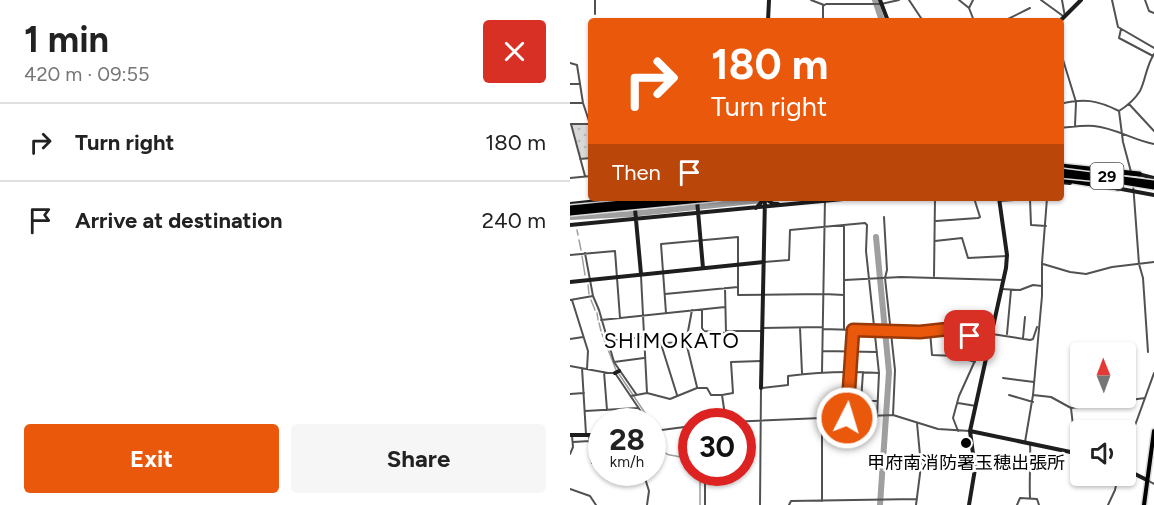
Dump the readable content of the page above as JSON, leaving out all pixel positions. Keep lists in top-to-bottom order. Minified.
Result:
{"streets":{"highway":["29"]},"districts":["SHIMOKATO"],"places":["甲府南消防署玉穂出張所"],"north":"top","page":{"heading":["1 min","420 m · 09:55"],"turn":["180 m","Turn right"],"list":[{"name":"Turn right","value":"180 m"},{"name":"Arrive at destination","value":"240 m"}],"then":"Then","speed":"28 km/h","limit":"30","buttons":["Exit","Share"]}}
